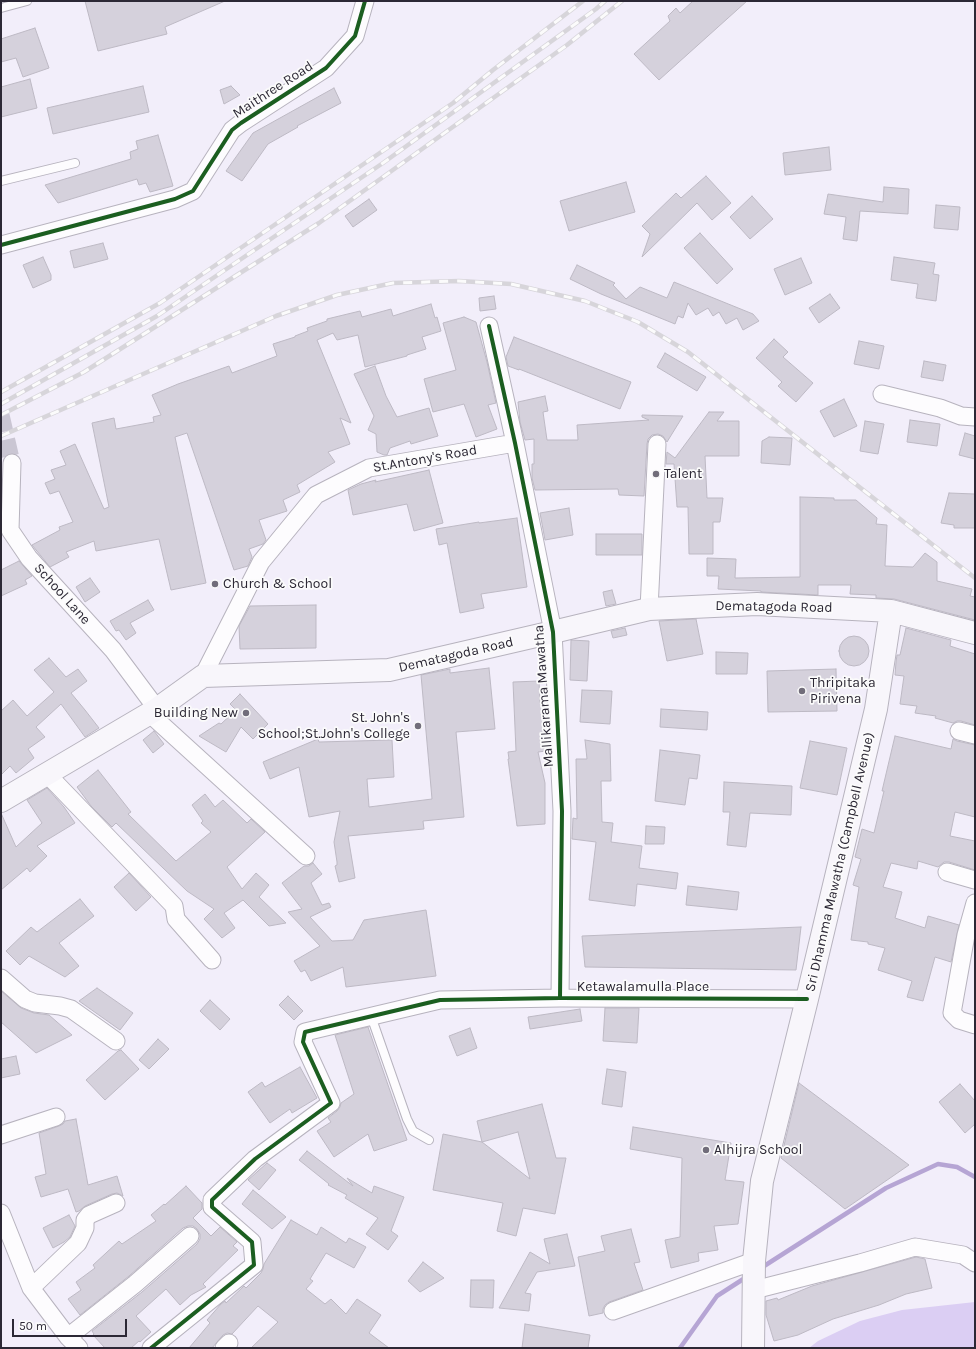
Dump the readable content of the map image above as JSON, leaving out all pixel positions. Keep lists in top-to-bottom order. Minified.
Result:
{"streets":{"main road":["Dematagoda Road","Sri Dhamma Mawatha (Campbell Avenue)"],"street":["Maithree Road","St.Antony's Road","School Lane","Mallikarama Mawatha","Ketawalamulla Place"]},"crossings":[["St.Antony's Road","Dematagoda Road"],["St.Antony's Road","Mallikarama Mawatha"],["Dematagoda Road","Mallikarama Mawatha"],["Dematagoda Road","Sri Dhamma Mawatha (Campbell Avenue)"],["Mallikarama Mawatha","Ketawalamulla Place"],["Sri Dhamma Mawatha (Campbell Avenue)","Ketawalamulla Place"]],"places":["Talent","Church & School","Thripitaka Pirivena","Building New","St. John's School;St.John's College","Alhijra School"],"scale_bar":"50 m"}
